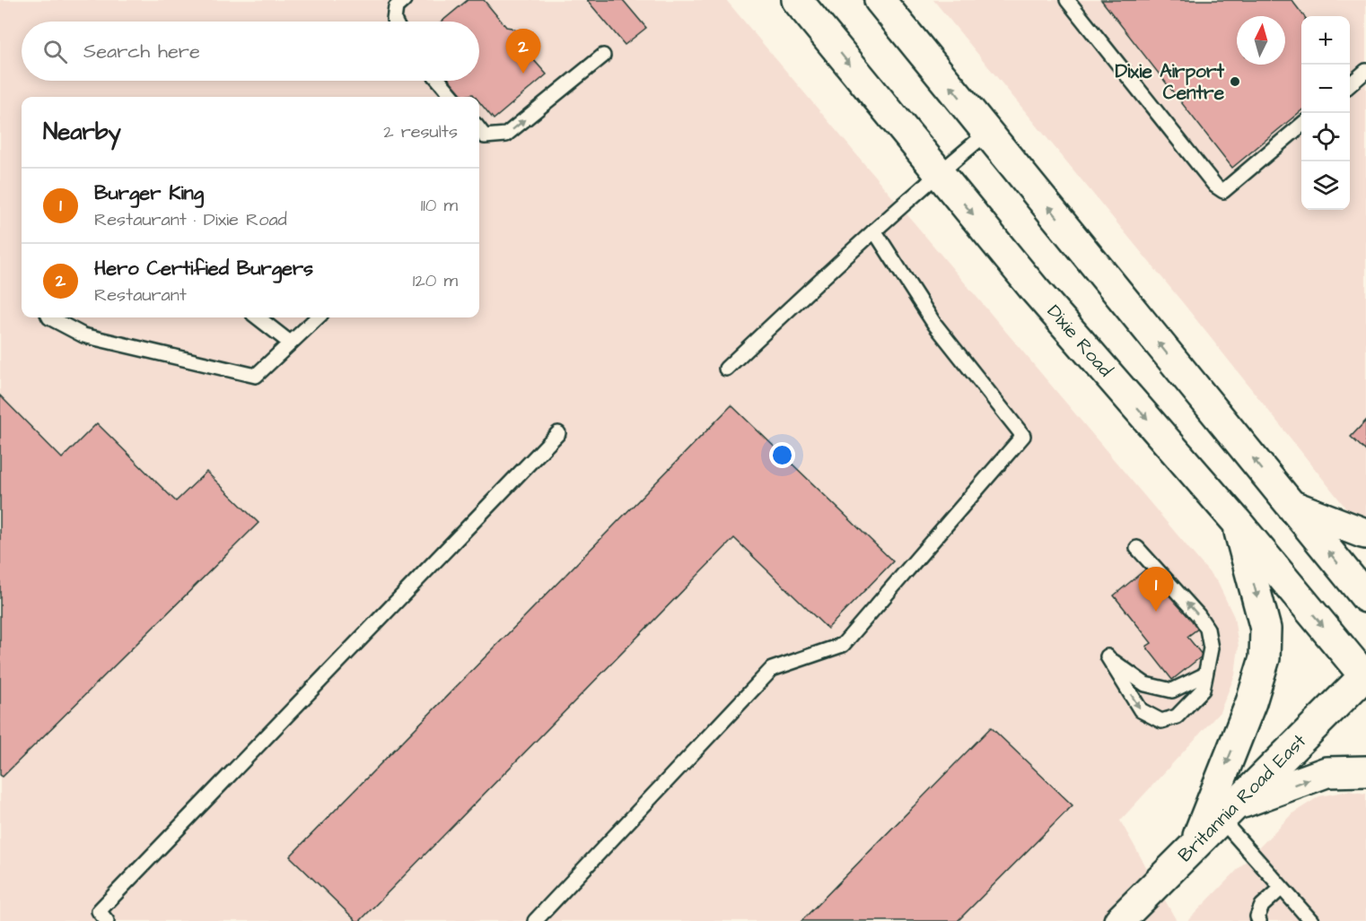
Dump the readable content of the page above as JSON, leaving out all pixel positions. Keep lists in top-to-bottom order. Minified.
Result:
{"streets":{"main road":["Dixie Road","Britannia Road East"]},"crossings":[["Dixie Road","Britannia Road East"]],"places":["Dixie Airport Centre"],"north":"top","page":{"map_buttons":["+","−"],"search":"Search here","pins":["2","1"],"heading":["Nearby","2 results"],"list":[{"mark":"1","name":"Burger King","note":"Restaurant · Dixie Road","value":"110 m"},{"mark":"2","name":"Hero Certified Burgers","note":"Restaurant","value":"120 m"}]}}
